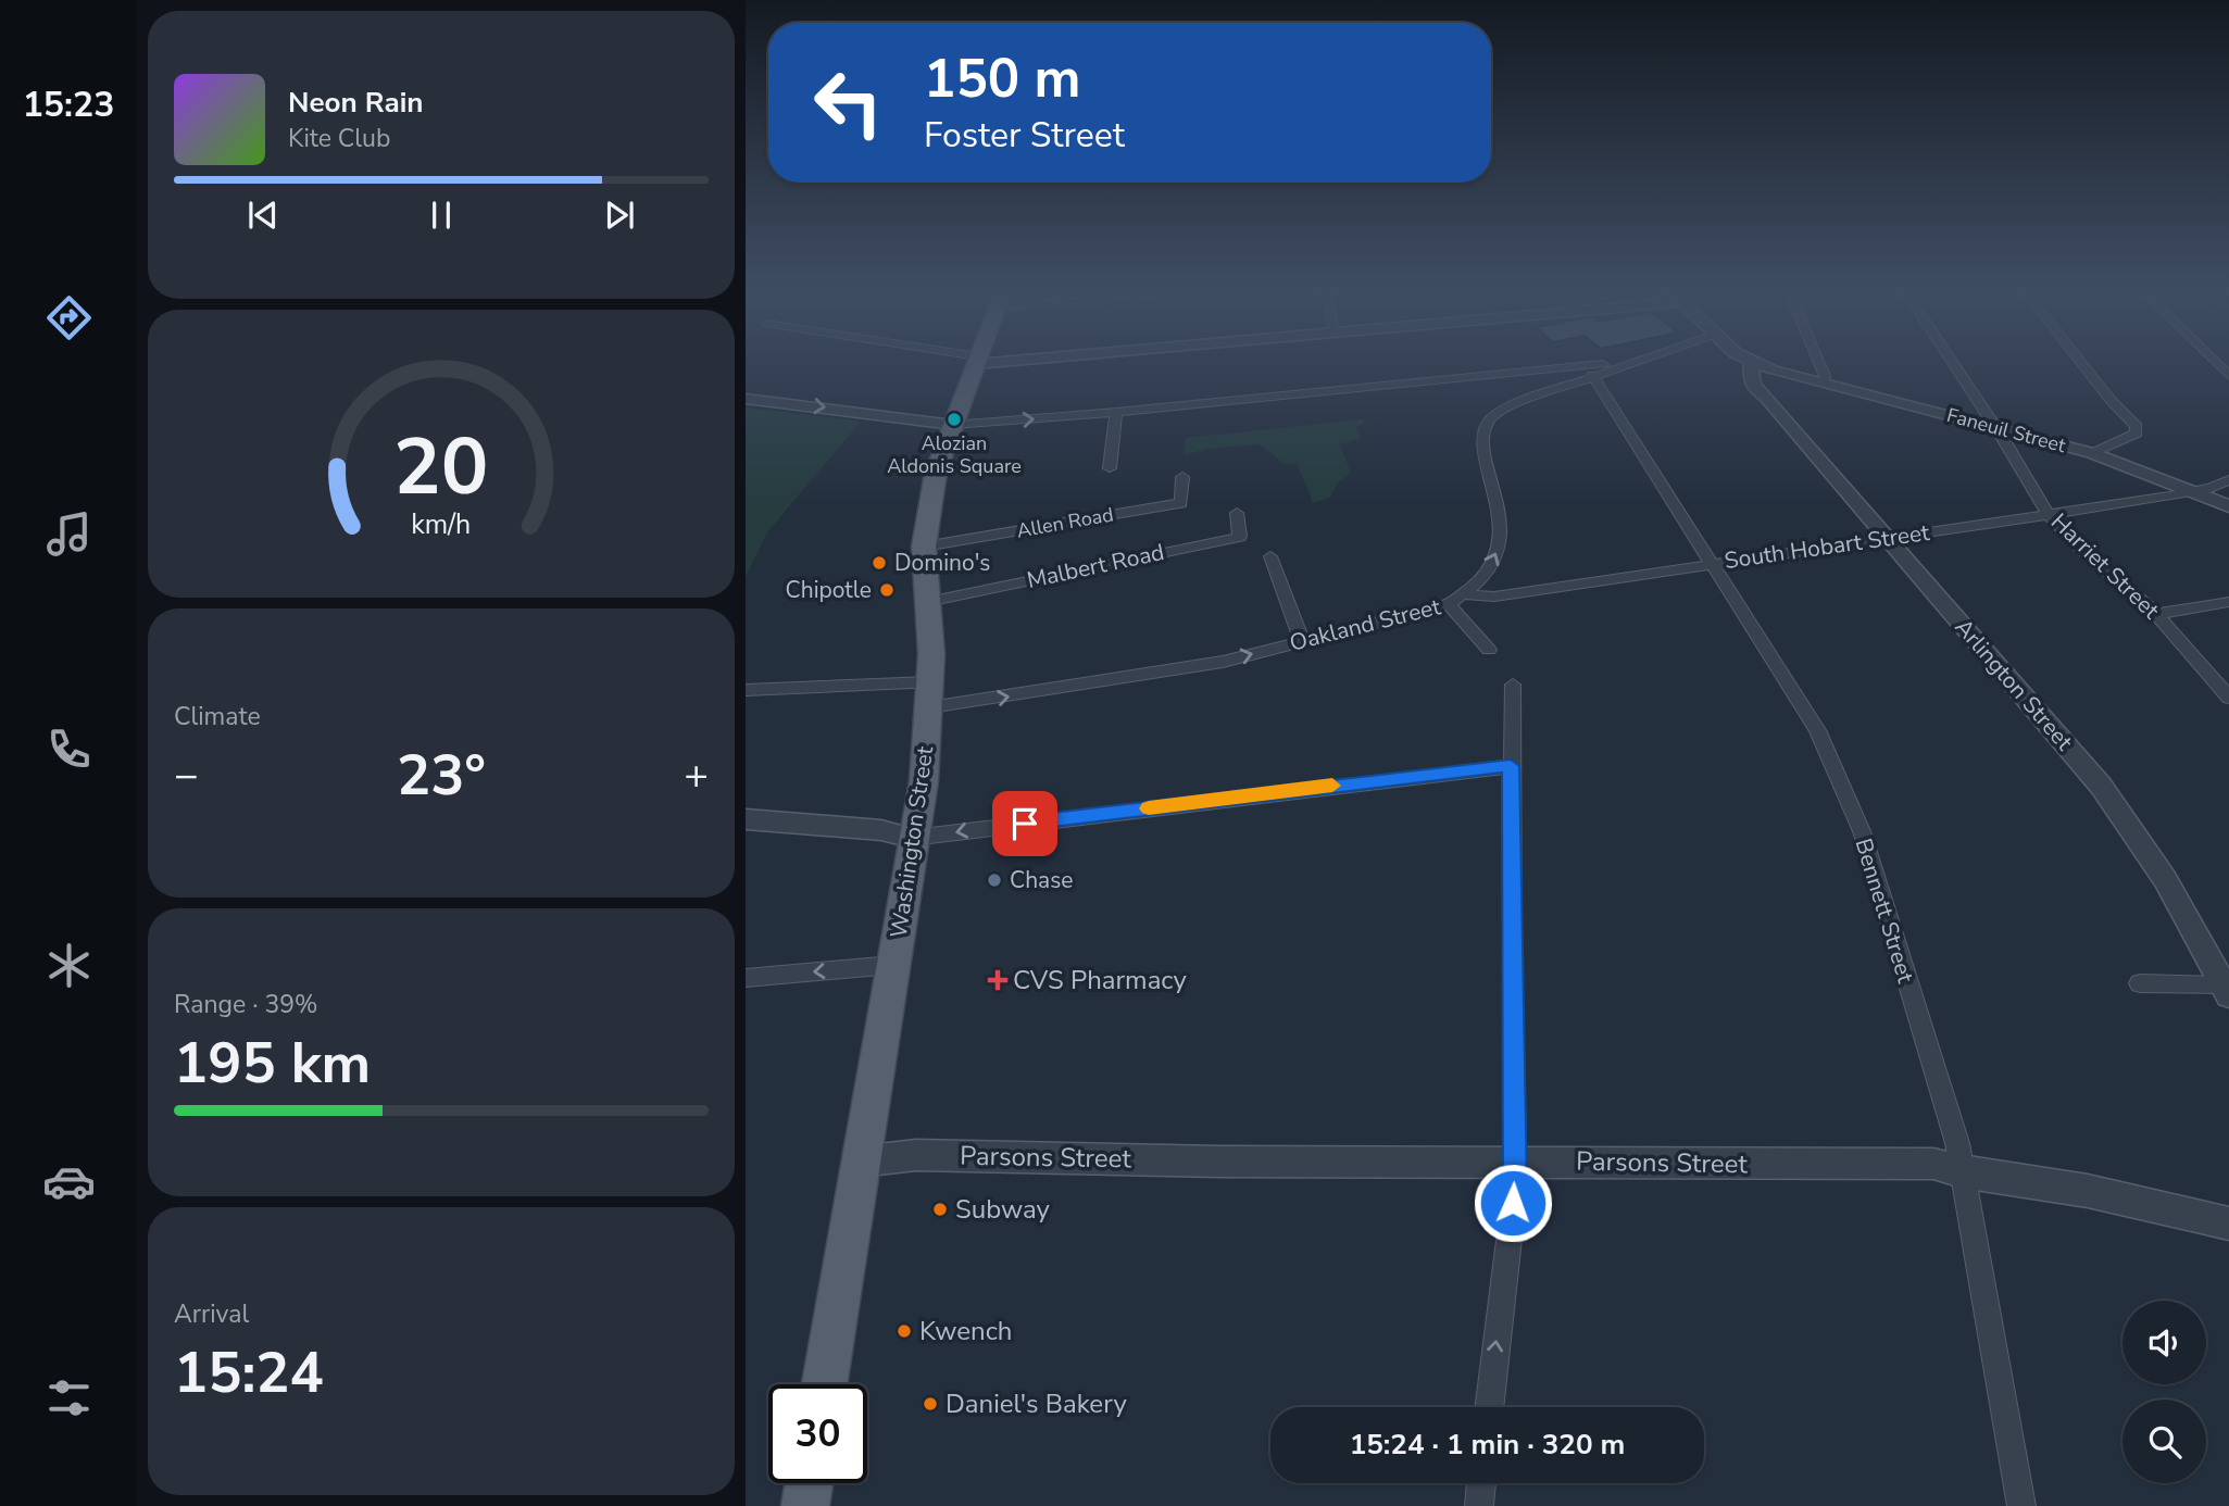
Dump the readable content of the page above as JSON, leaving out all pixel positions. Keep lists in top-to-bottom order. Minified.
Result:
{"streets":{"main road":["Washington Street"],"street":["Faneuil Street","Allen Road","South Hobart Street","Malbert Road","Harriet Street","Oakland Street","Arlington Street","Bennett Street","Parsons Street"]},"crossings":[["Faneuil Street","South Hobart Street"],["Faneuil Street","Harriet Street"],["Faneuil Street","Arlington Street"],["Allen Road","Washington Street"],["South Hobart Street","Harriet Street"],["South Hobart Street","Oakland Street"],["South Hobart Street","Arlington Street"],["South Hobart Street","Bennett Street"],["Malbert Road","Washington Street"],["Oakland Street","Washington Street"],["Oakland Street","Bennett Street"],["Washington Street","Parsons Street"],["Bennett Street","Parsons Street"]],"places":{"other":["Alozian Aldonis Square","Domino's","Chipotle","Chase","Subway","Kwench","Daniel's Bakery"],"health":["CVS Pharmacy"]},"page":{"tabs":"15:23","turn":["150 m","Foster Street"],"song":["Neon Rain","Kite Club"],"tile":["Climate",["Range · 39%","195 km"],["Arrival","15:24"]],"heat":["−","23°","+"],"limit":"30","trip":"15:24 · 1 min · 320 m","gauge":["20","km/h"]}}
